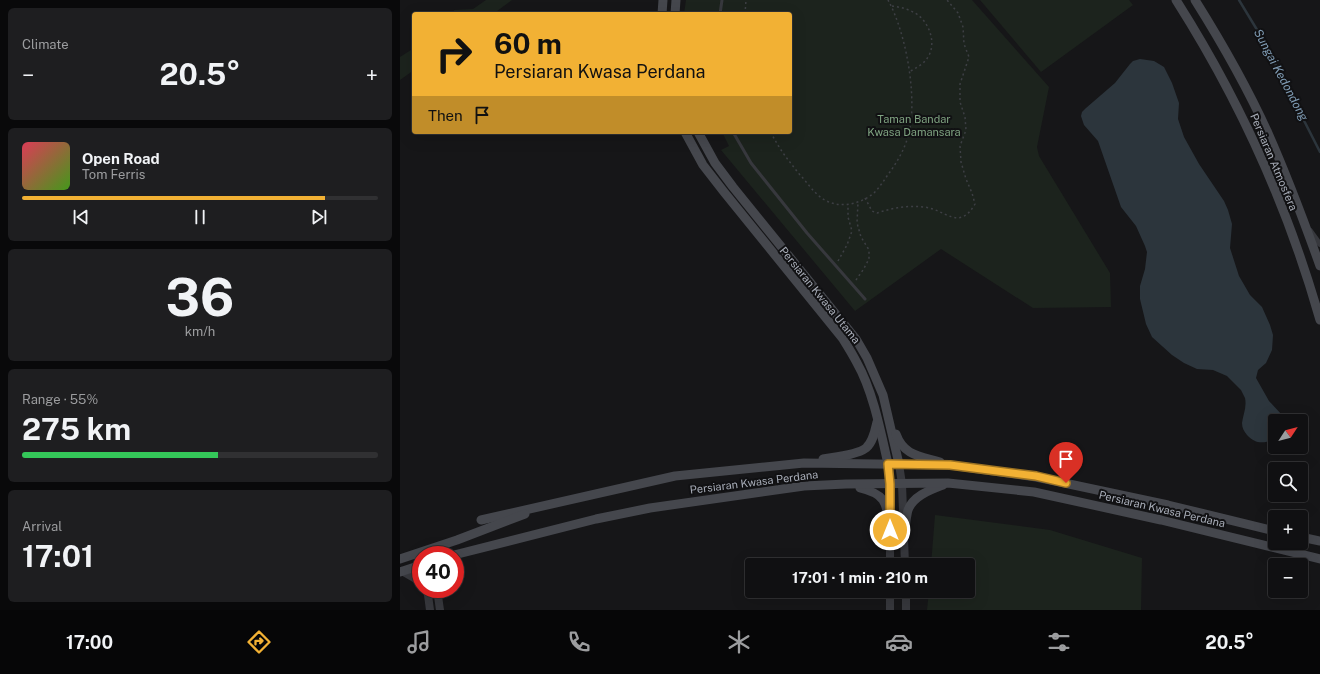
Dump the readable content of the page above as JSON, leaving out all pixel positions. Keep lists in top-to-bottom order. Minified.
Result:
{"streets":{"main road":["Persiaran Atmosfera","Persiaran Kwasa Utama","Persiaran Kwasa Perdana"]},"crossings":[["Persiaran Kwasa Utama","Persiaran Kwasa Perdana"]],"water":["Sungai Kedondong"],"parks":["Taman Bandar Kwasa Damansara"],"north":"top right","page":{"tile":["Climate",["36","km/h"],["Range · 55%","275 km"],["Arrival","17:01"]],"turn":["60 m","Persiaran Kwasa Perdana"],"heat":["−","20.5°","+"],"then":"Then","song":["Open Road","Tom Ferris"],"map_buttons":["+","−"],"limit":"40","trip":"17:01 · 1 min · 210 m","tabs":["17:00","20.5°"]}}
